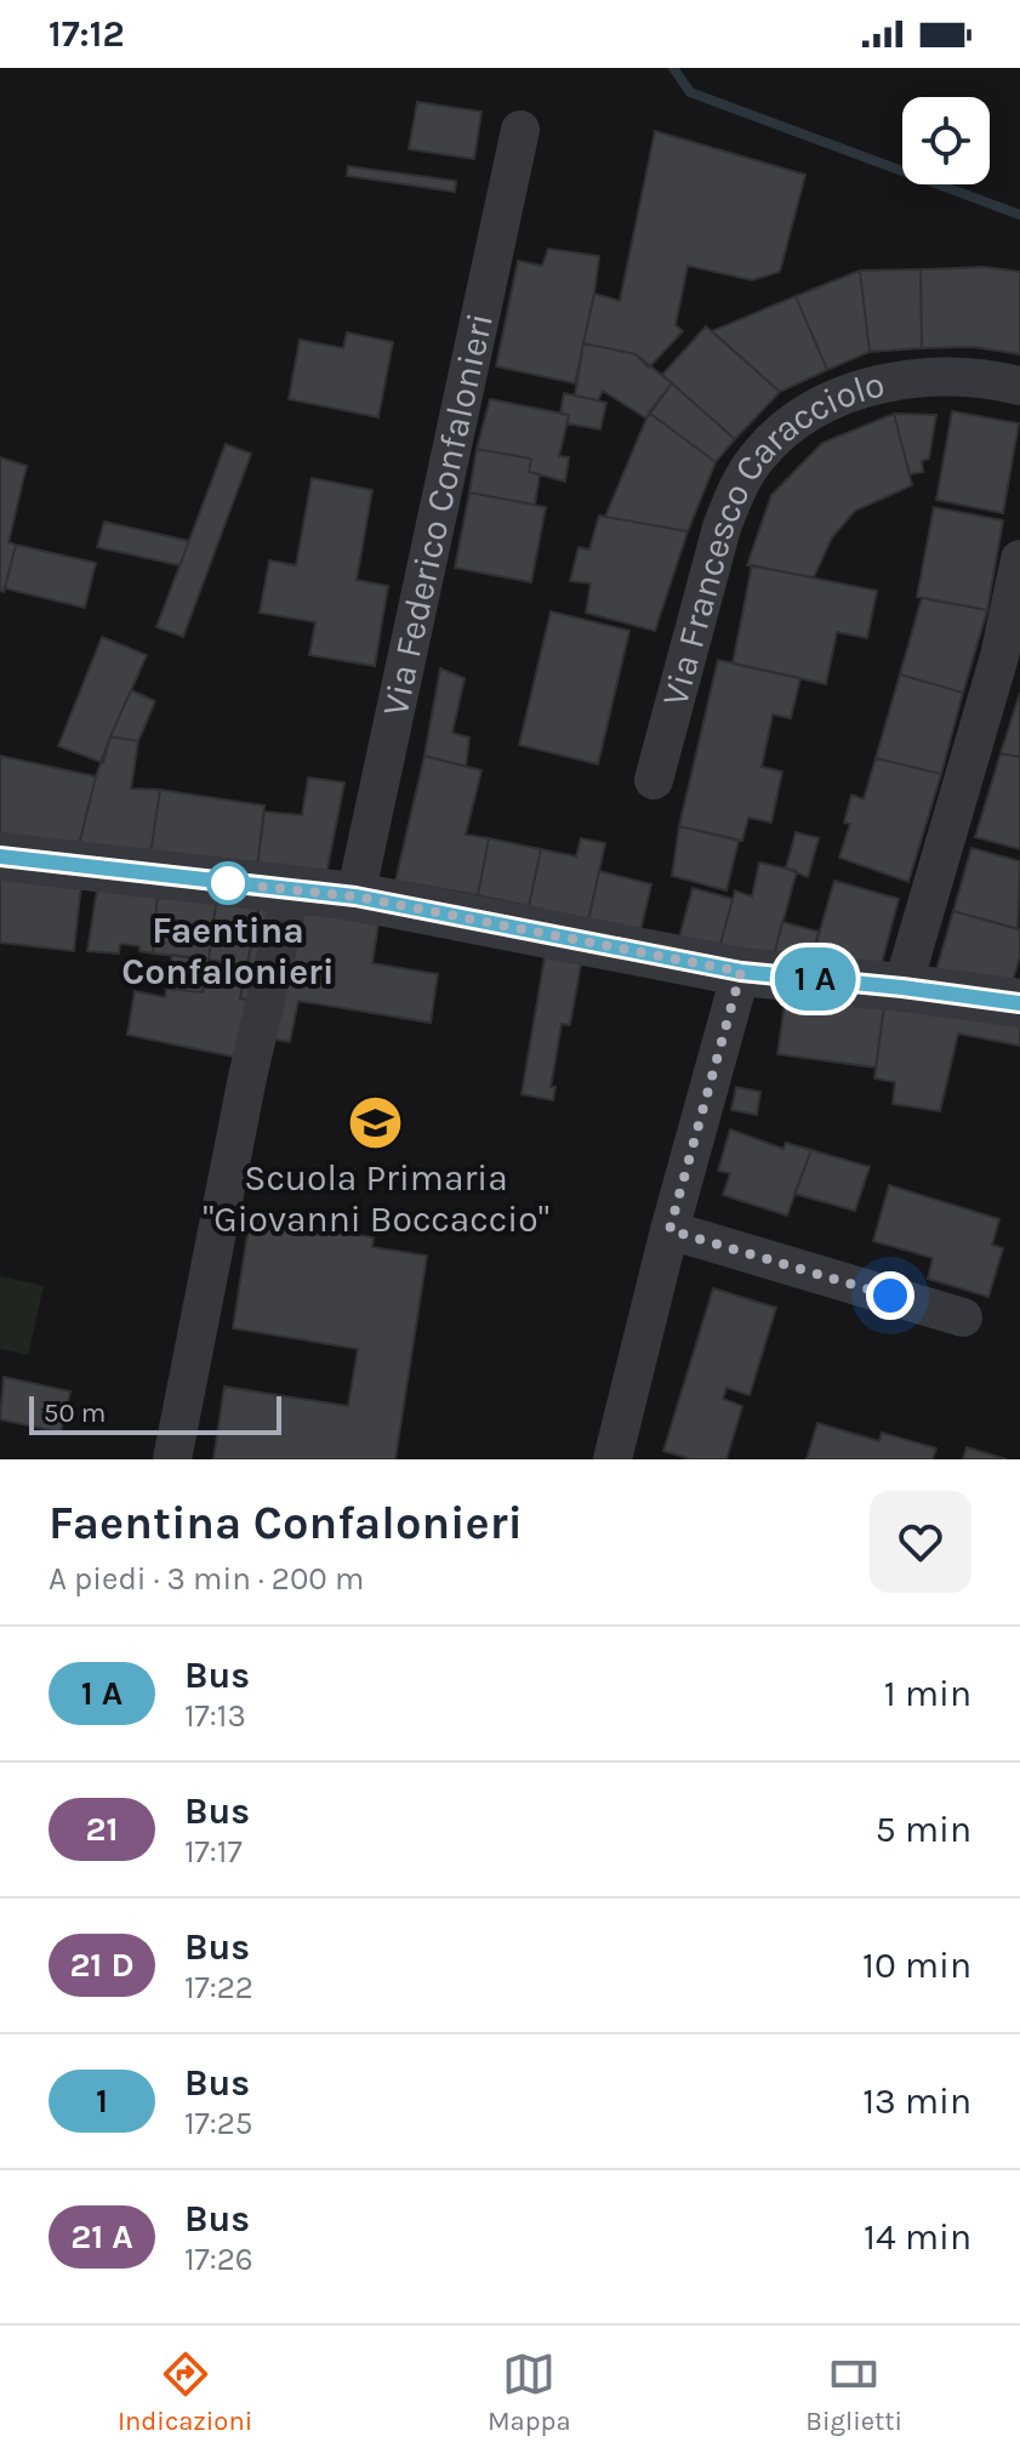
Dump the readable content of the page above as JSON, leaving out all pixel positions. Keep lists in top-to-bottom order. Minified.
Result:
{"streets":{"street":["Via Federico Confalonieri","Via Francesco Caracciolo"]},"places":{"other":["Faentina Confalonieri"],"school or university":["Scuola Primaria \"Giovanni Boccaccio\""]},"scale_bar":"50 m","page":{"status":"17:12","on_map":"1 A","scale":"50 m","heading":["Faentina Confalonieri","A piedi · 3 min · 200 m"],"list":[{"mark":"1 A","name":"Bus","note":"17:13","value":"1 min"},{"mark":"21","name":"Bus","note":"17:17","value":"5 min"},{"mark":"21 D","name":"Bus","note":"17:22","value":"10 min"},{"mark":"1","name":"Bus","note":"17:25","value":"13 min"},{"mark":"21 A","name":"Bus","note":"17:26","value":"14 min"}],"tabs":["Indicazioni","Mappa","Biglietti"]}}
